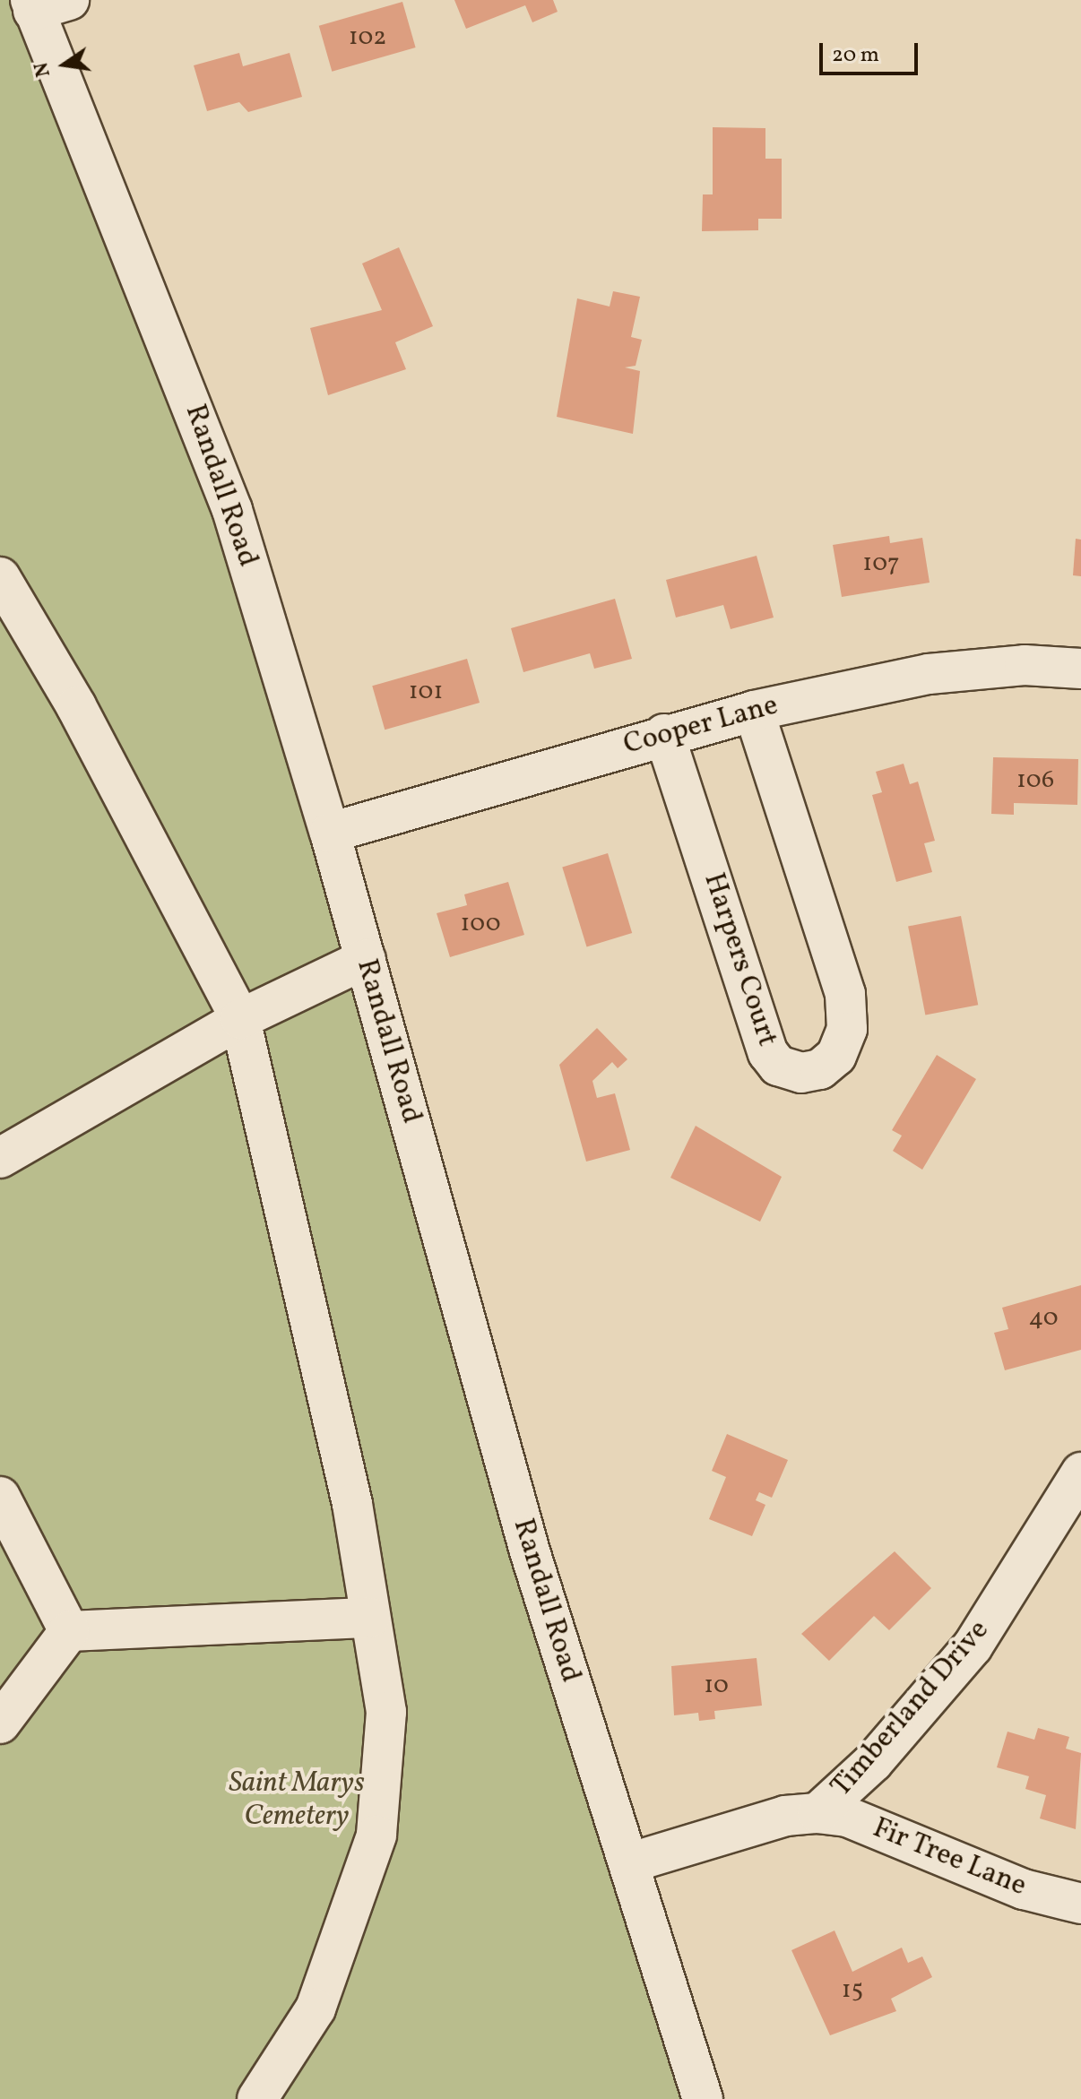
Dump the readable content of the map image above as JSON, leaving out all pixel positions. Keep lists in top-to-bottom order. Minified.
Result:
{"streets":{"street":["Randall Road","Cooper Lane","Harpers Court","Timberland Drive","Fir Tree Lane"]},"crossings":[["Randall Road","Cooper Lane"],["Randall Road","Timberland Drive"],["Cooper Lane","Harpers Court"],["Timberland Drive","Fir Tree Lane"]],"parks":["Saint Marys Cemetery"],"house_numbers":["102","107","101","106","100","40","10","15"],"scale_bar":"20 m","north":"left"}
